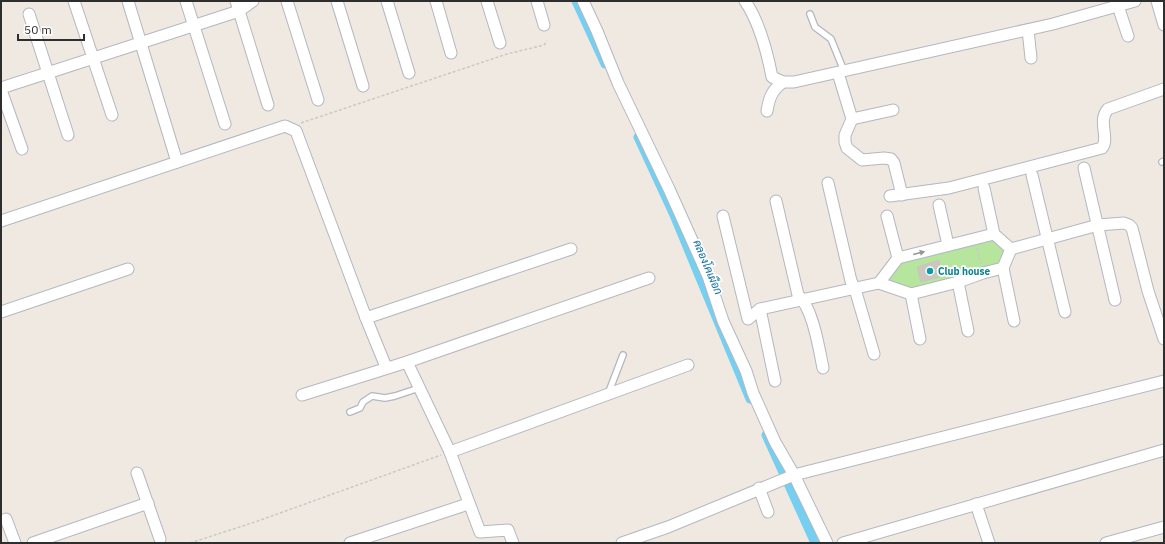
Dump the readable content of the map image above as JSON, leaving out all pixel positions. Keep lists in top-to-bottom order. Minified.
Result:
{"water":["คลองโคเผือก"],"places":["Club house"],"scale_bar":"50 m"}
